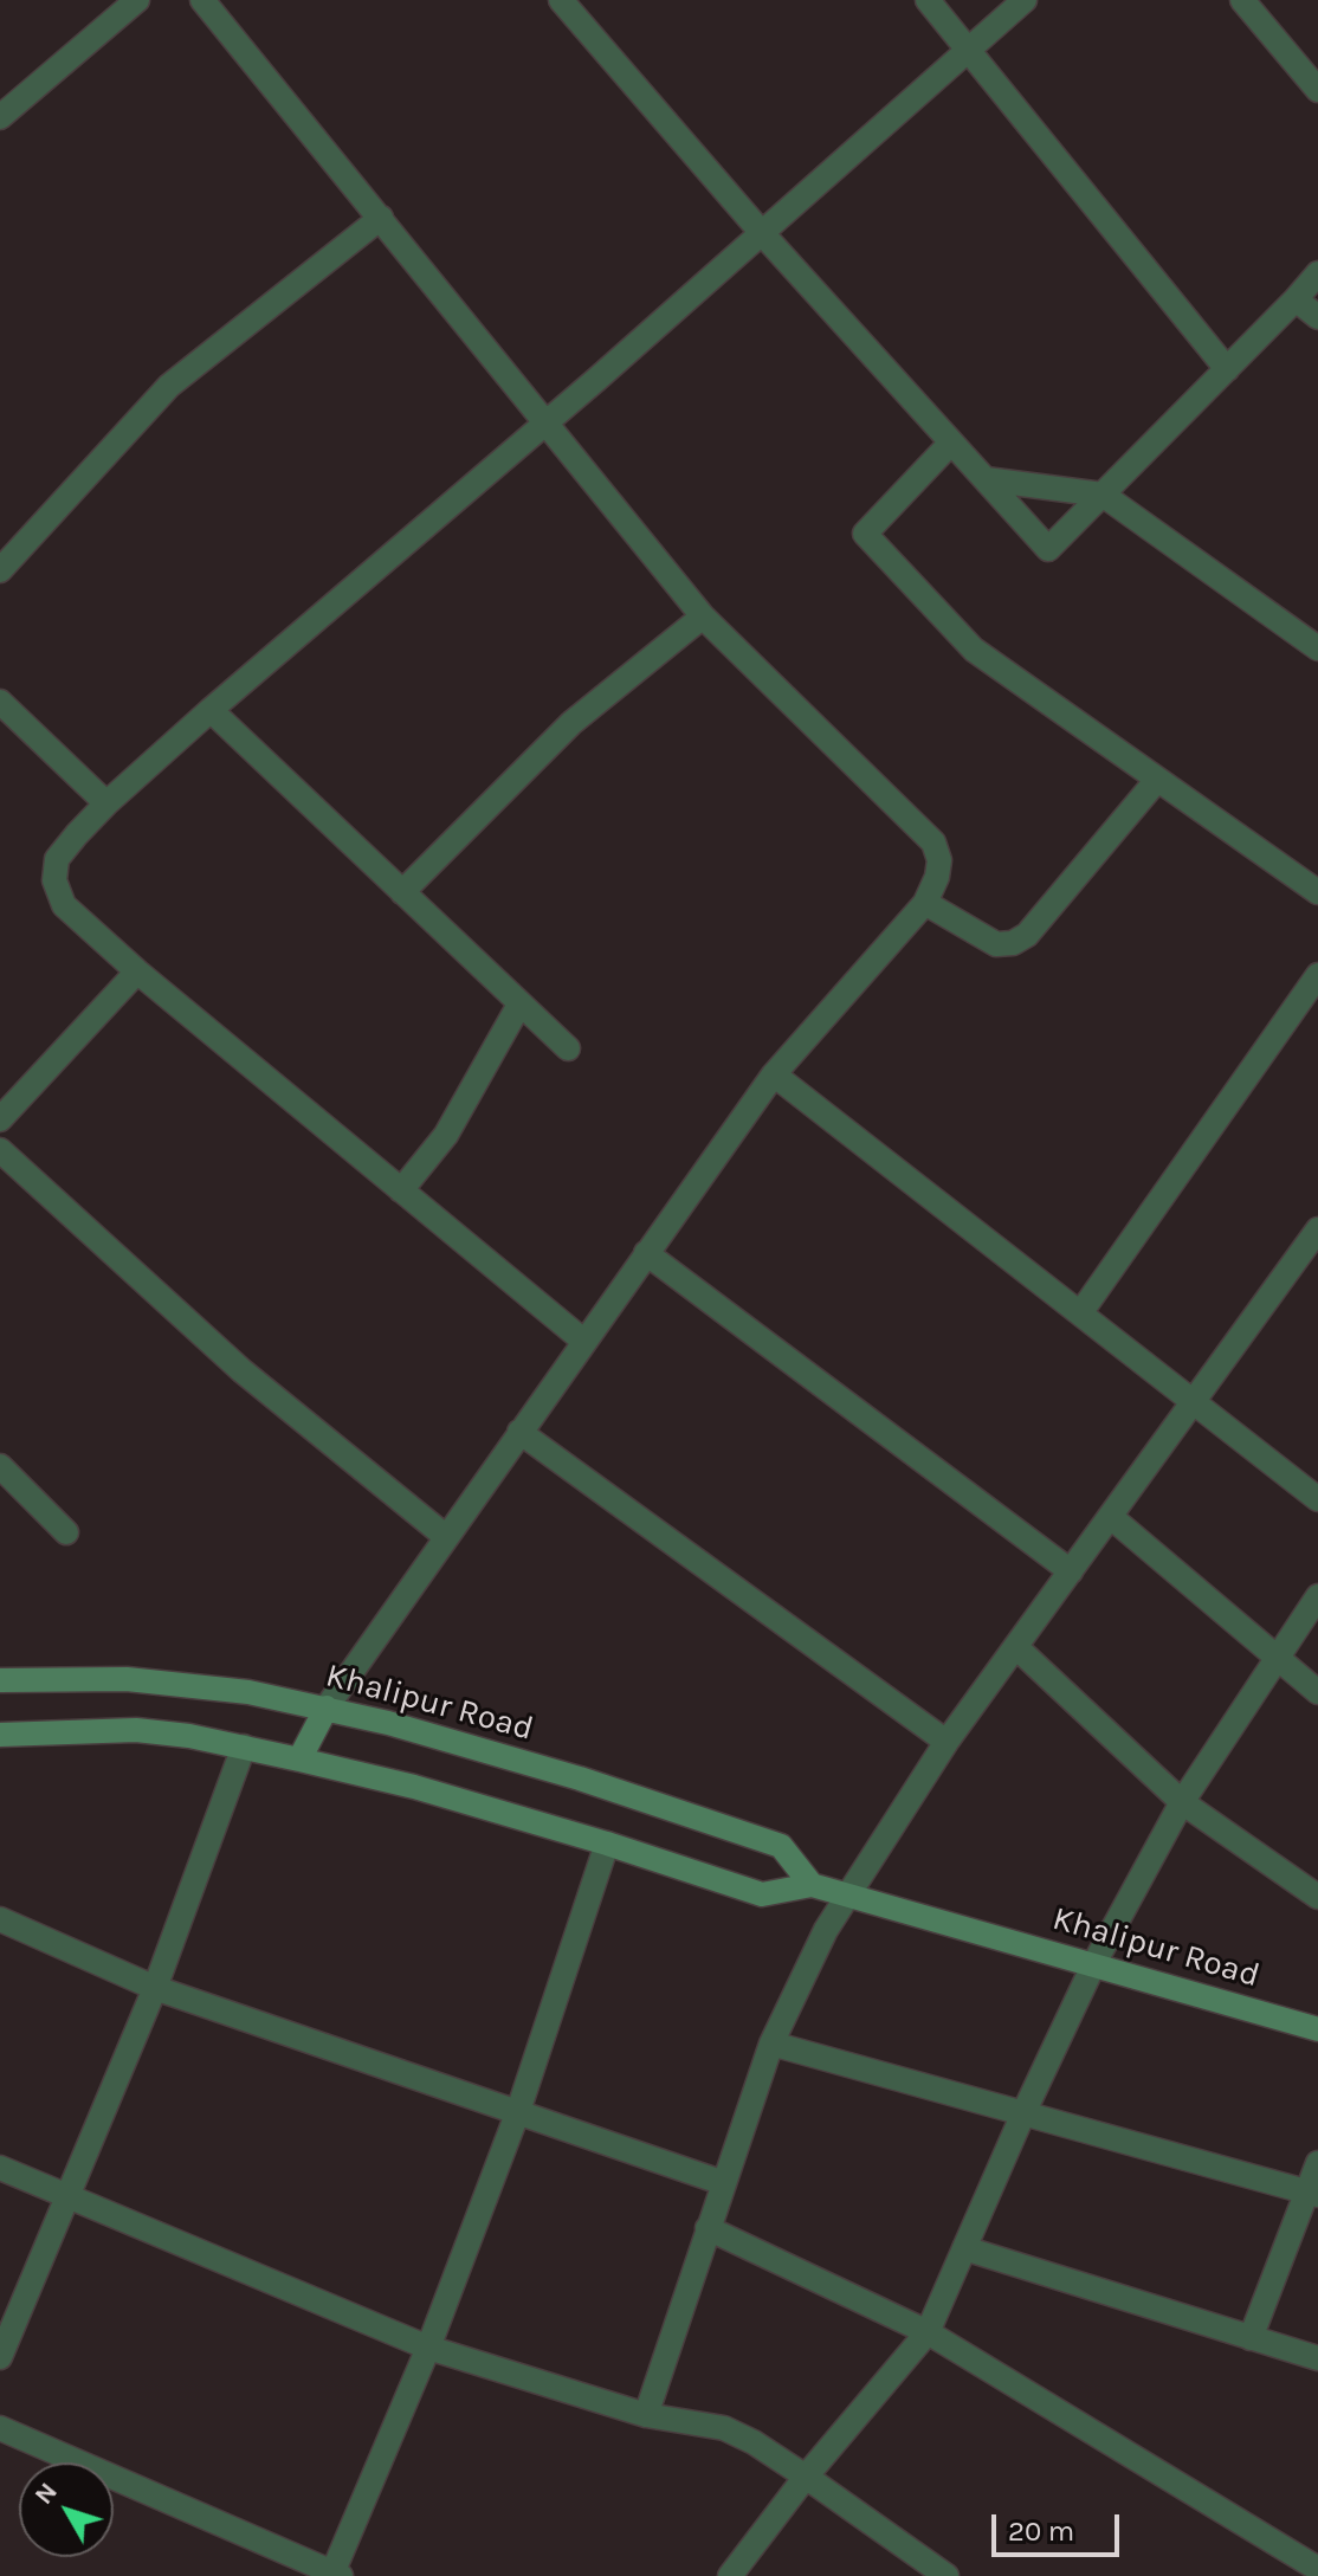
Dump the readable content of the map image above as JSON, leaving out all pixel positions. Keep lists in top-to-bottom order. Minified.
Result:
{"streets":{"street":["Khalipur Road"]},"scale_bar":"20 m","north":"top left"}
